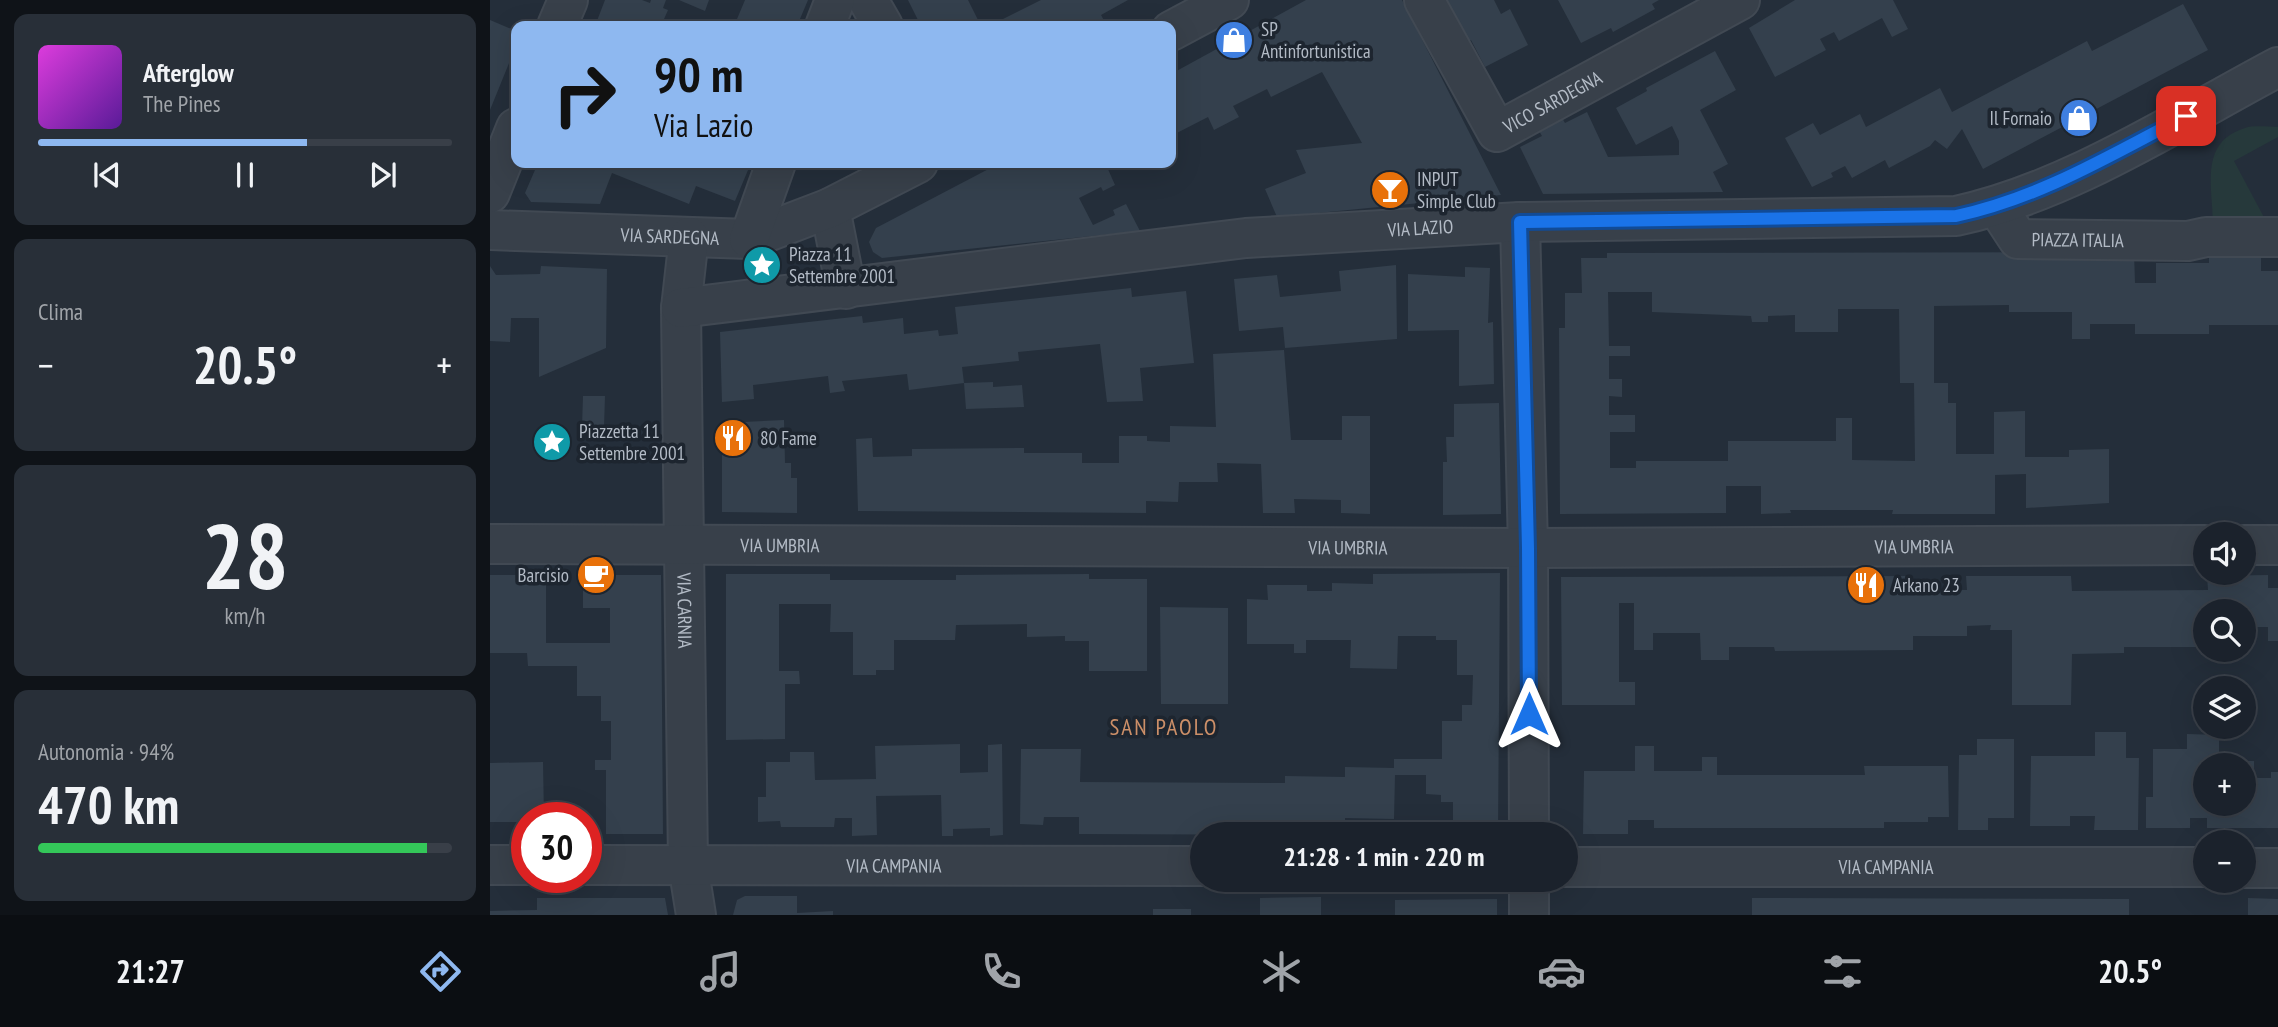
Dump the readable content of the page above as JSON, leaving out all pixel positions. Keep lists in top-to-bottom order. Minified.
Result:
{"streets":{"street":["VICO SARDEGNA","VIA LAZIO","VIA SARDEGNA","PIAZZA ITALIA","VIA UMBRIA","VIA CARNIA","VIA CAMPANIA"]},"crossings":[["VIA LAZIO","PIAZZA ITALIA"],["VIA UMBRIA","VIA CARNIA"],["VIA CARNIA","VIA CAMPANIA"]],"districts":["SAN PAOLO"],"places":{"shop":["SP Antinfortunistica","Il Fornaio"],"bar":["INPUT Simple Club"],"place":["Piazza 11 Settembre 2001","Piazzetta 11 Settembre 2001"],"restaurant":["80 Fame","Arkano 23"],"cafe":["Barcisio"]},"page":{"turn":["90 m","Via Lazio"],"song":["Afterglow","The Pines"],"tile":["Clima",["28","km/h"],["Autonomia · 94%","470 km"]],"heat":["−","20.5°","+"],"map_buttons":["+","−"],"limit":"30","trip":"21:28 · 1 min · 220 m","tabs":["21:27","20.5°"]}}
